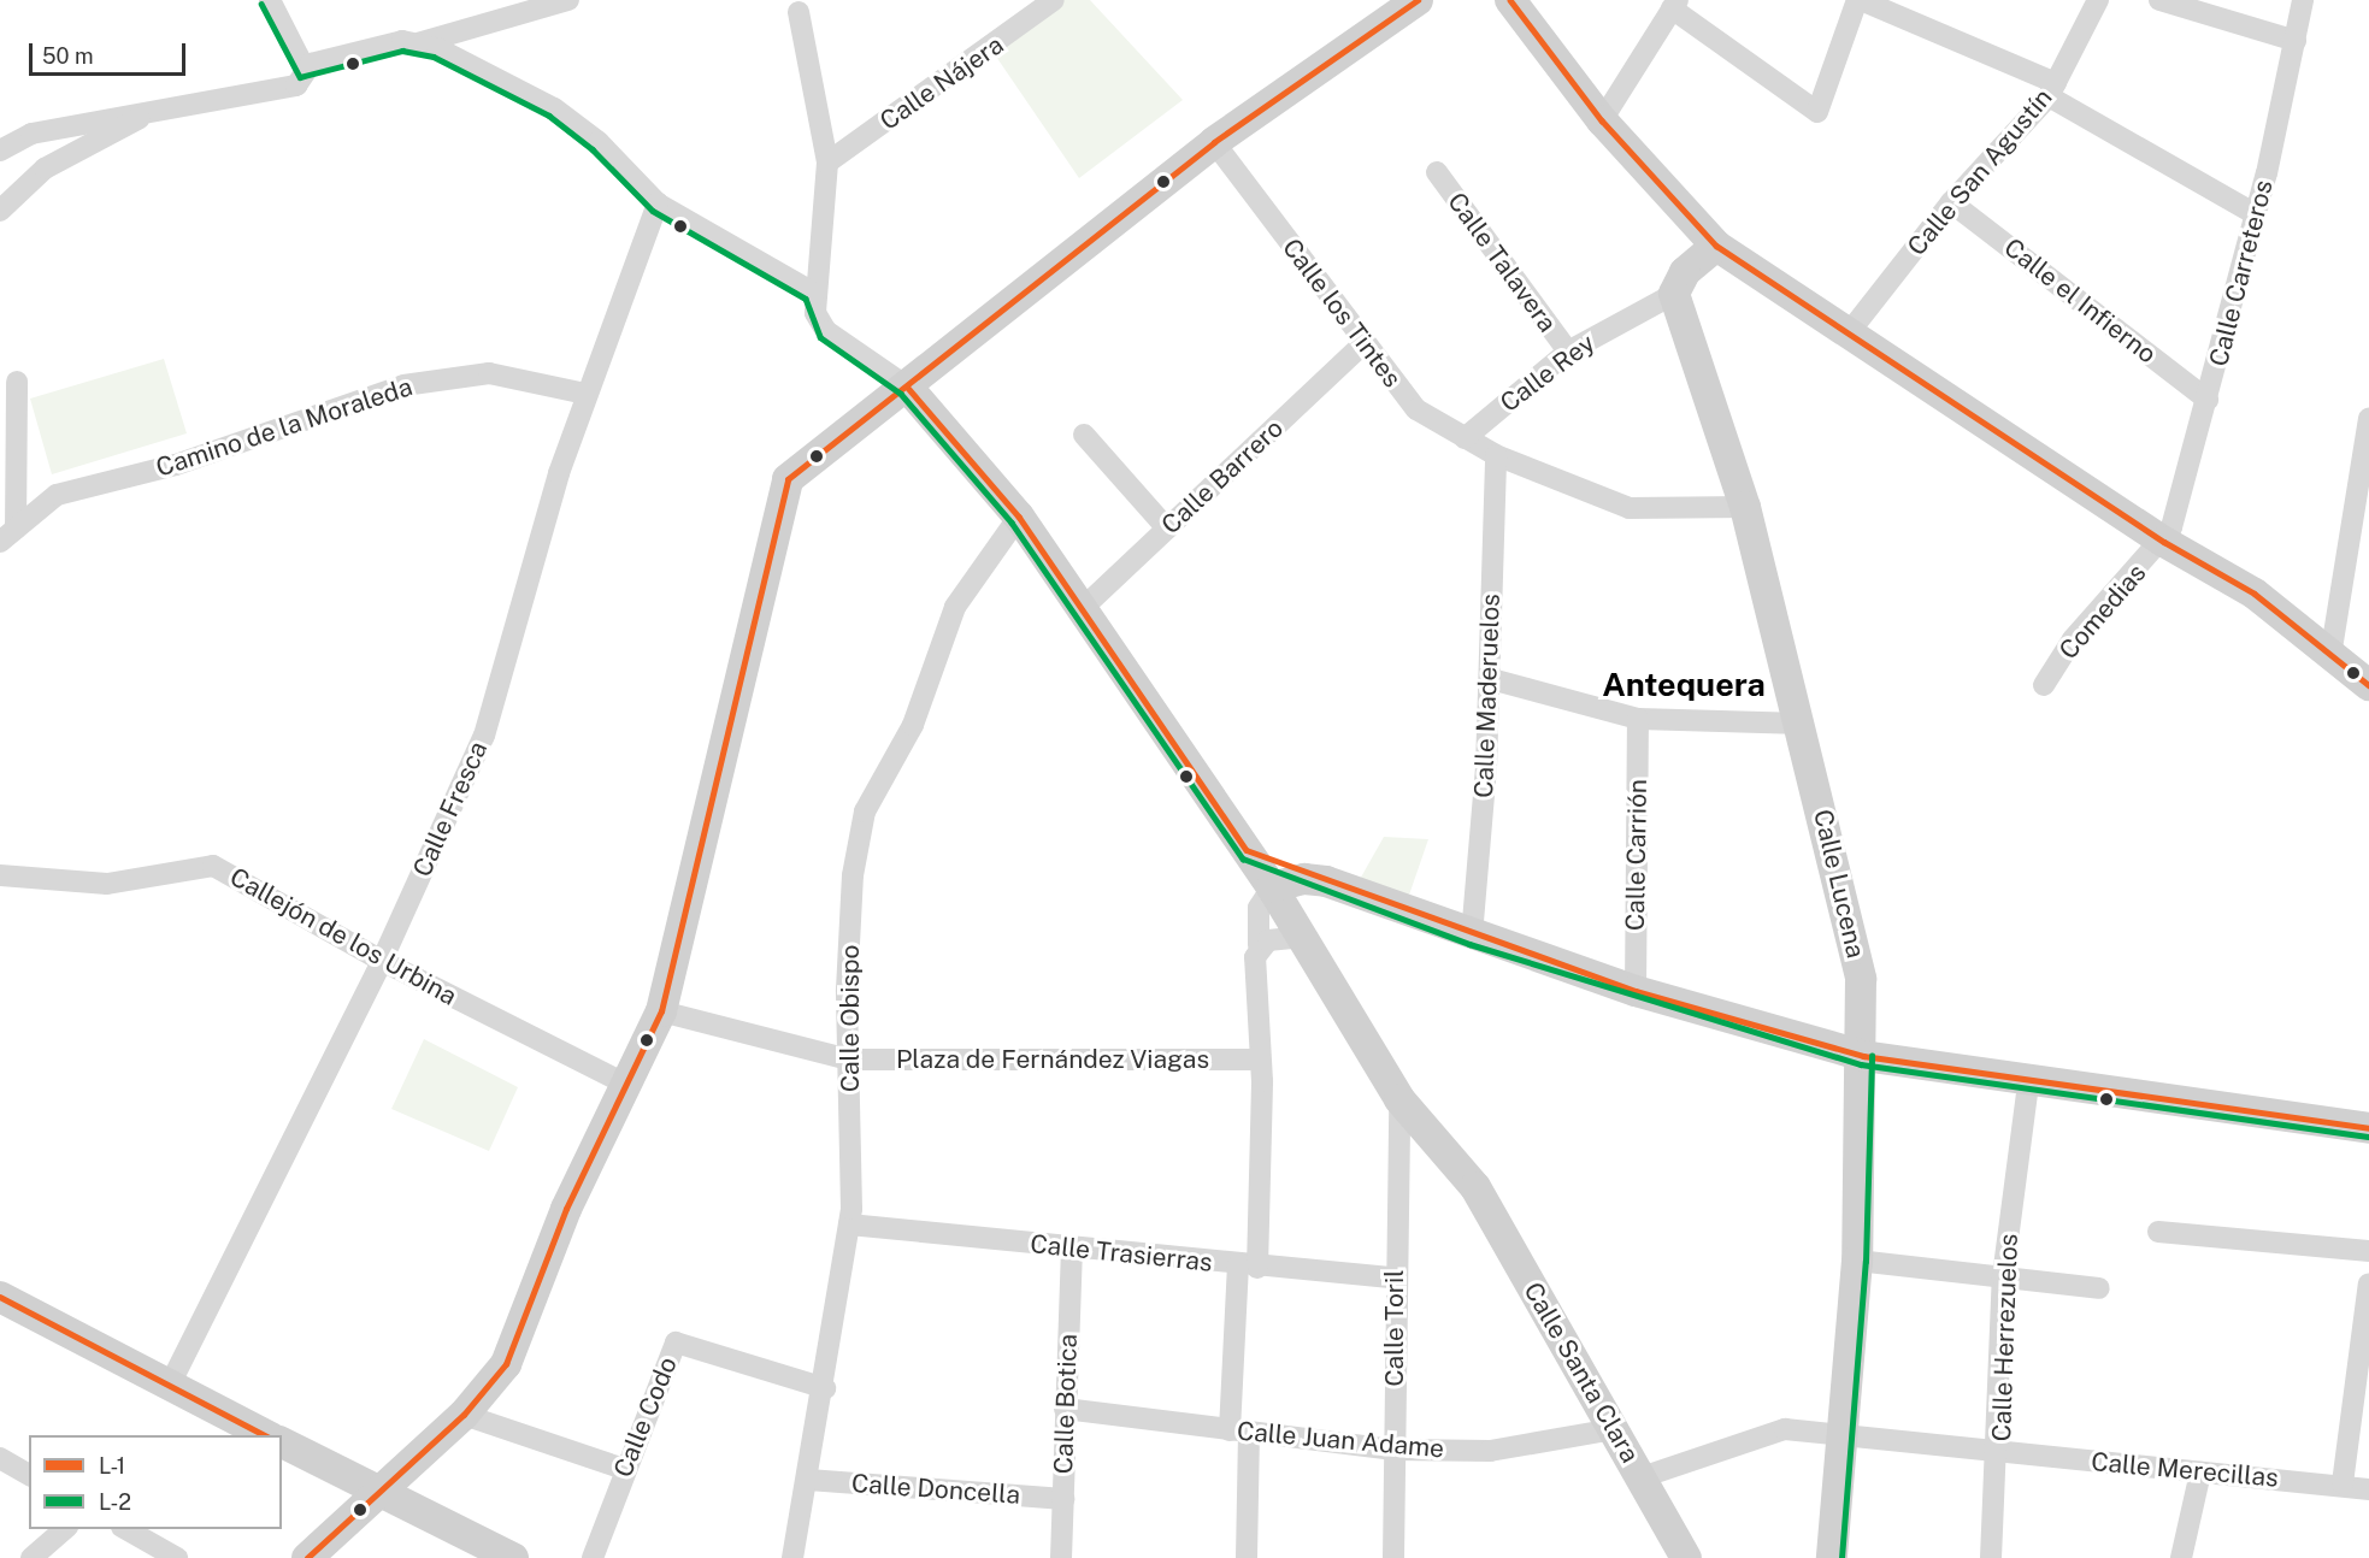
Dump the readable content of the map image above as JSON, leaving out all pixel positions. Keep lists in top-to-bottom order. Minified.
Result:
{"streets":{"street":["Calle Nájera","Calle San Agustín","Calle Talavera","Calle Carreteros","Calle el Infierno","Calle los Tintes","Calle Rey","Camino de la Moraleda","Calle Barrero","Comedias","Calle Maderuelos","Calle Fresca","Calle Carrión","Calle Lucena","Callejón de los Urbina","Calle Obispo","Plaza de Fernández Viagas","Calle Trasierras","Calle Toril","Calle Herrezuelos","Calle Santa Clara","Calle Botica","Calle Codo","Calle Juan Adame","Calle Merecillas","Calle Doncella"]},"crossings":[["Calle San Agustín","Calle el Infierno"],["Calle Talavera","Calle Rey"],["Calle Carreteros","Calle el Infierno"],["Calle Carreteros","Comedias"],["Calle los Tintes","Calle Rey"],["Calle los Tintes","Calle Barrero"],["Calle los Tintes","Calle Maderuelos"],["Calle los Tintes","Calle Lucena"],["Calle Rey","Calle Lucena"],["Camino de la Moraleda","Calle Fresca"],["Calle Barrero","Calle Santa Clara"],["Calle Fresca","Callejón de los Urbina"],["Calle Lucena","Calle Merecillas"],["Calle Obispo","Plaza de Fernández Viagas"],["Calle Obispo","Calle Trasierras"],["Calle Obispo","Calle Santa Clara"],["Calle Obispo","Calle Codo"],["Calle Obispo","Calle Doncella"],["Calle Trasierras","Calle Toril"],["Calle Trasierras","Calle Botica"],["Calle Toril","Calle Santa Clara"],["Calle Toril","Calle Juan Adame"],["Calle Herrezuelos","Calle Merecillas"],["Calle Santa Clara","Calle Juan Adame"],["Calle Santa Clara","Calle Merecillas"],["Calle Botica","Calle Juan Adame"],["Calle Botica","Calle Doncella"]],"districts":["Antequera"],"lines":["transit line L-1","transit line L-2"],"legend":["L-1","L-2"],"scale_bar":"50 m"}
